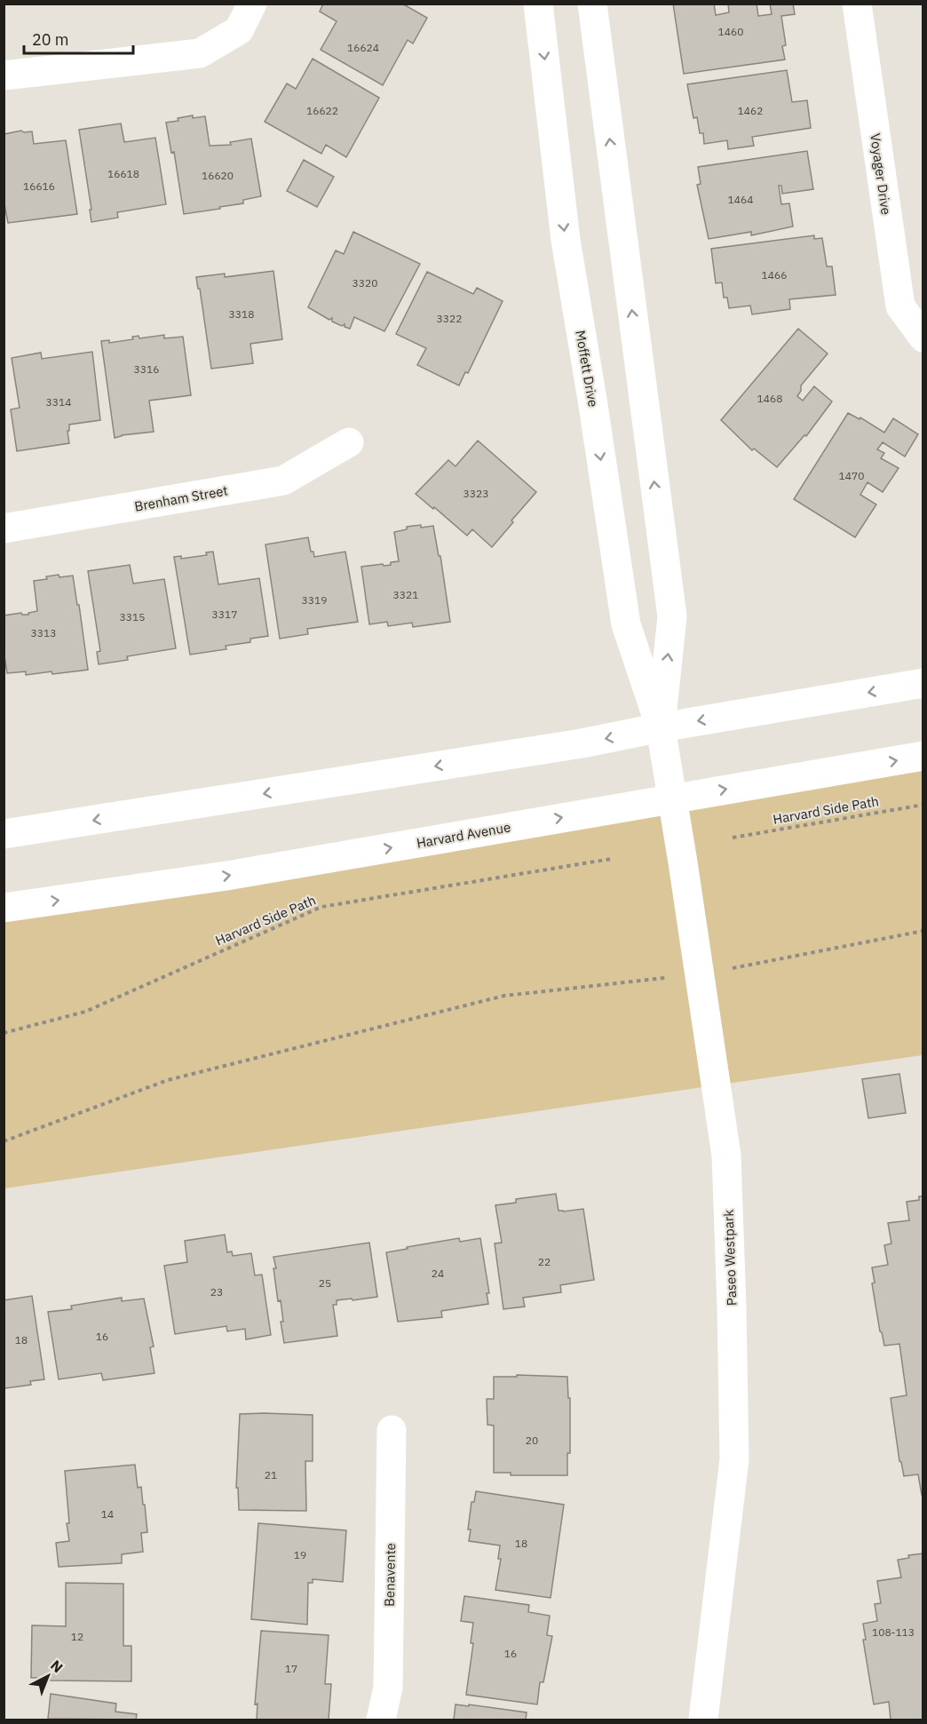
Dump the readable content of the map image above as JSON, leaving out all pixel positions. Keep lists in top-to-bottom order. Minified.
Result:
{"streets":{"street":["Voyager Drive","Moffett Drive","Brenham Street","Harvard Avenue","Paseo Westpark","Benavente"],"path":["Harvard Side Path"]},"crossings":[["Moffett Drive","Harvard Avenue"],["Moffett Drive","Paseo Westpark"],["Harvard Avenue","Paseo Westpark"]],"house_numbers":["1460","16624","16622","1462","16618","16620","16616","1464","1466","3320","3318","3322","3316","1468","3314","1470","3323","3321","3319","3317","3315","3313","22","24","25","23","16","18","20","21","14","18","19","108-113","12","16","17"],"scale_bar":"20 m","north":"top right"}
